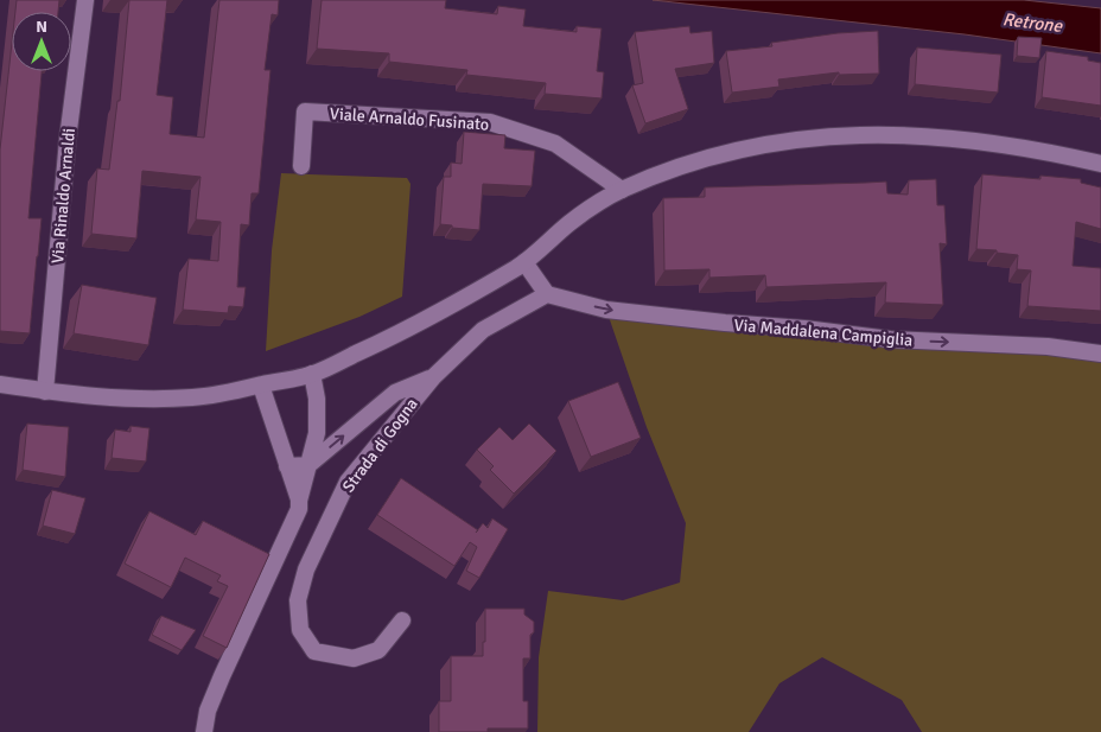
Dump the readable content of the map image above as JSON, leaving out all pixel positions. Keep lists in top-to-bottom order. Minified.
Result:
{"streets":{"street":["Viale Arnaldo Fusinato","Via Rinaldo Arnaldi","Via Maddalena Campiglia","Strada di Gogna"]},"crossings":[["Via Maddalena Campiglia","Strada di Gogna"]],"one_way":["Via Maddalena Campiglia"],"water":["Retrone"],"north":"top"}
